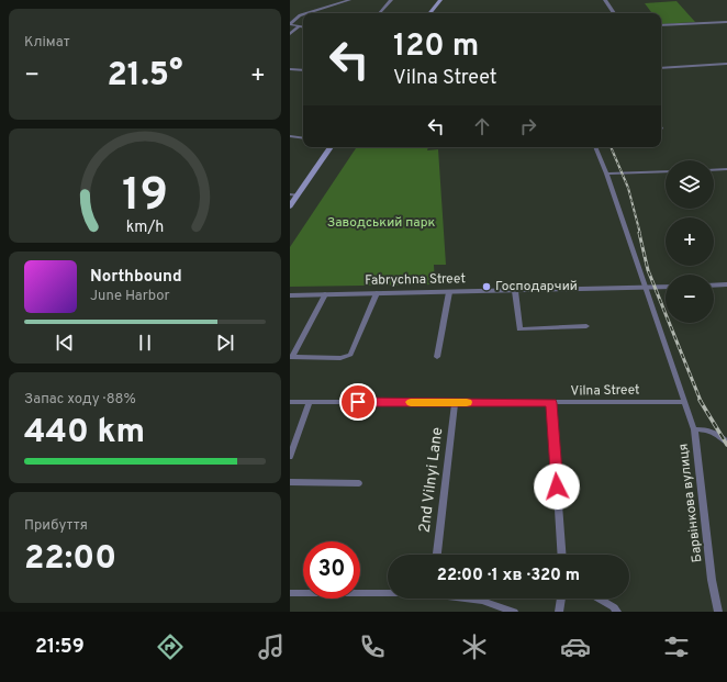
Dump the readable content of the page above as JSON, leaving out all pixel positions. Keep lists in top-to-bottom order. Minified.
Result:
{"streets":{"street":["Fabrychna Street","Vilna Street","2nd Vilnyi Lane","Барвінкова вулиця"]},"crossings":[["Fabrychna Street","Барвінкова вулиця"],["Vilna Street","2nd Vilnyi Lane"],["Vilna Street","Барвінкова вулиця"]],"parks":["Заводський парк"],"places":["Господарчий"],"page":{"tile":["Клімат",["Запас ходу · 88%","440 km"],["Прибуття","22:00"]],"turn":["120 m","Vilna Street"],"heat":["−","21.5°","+"],"map_buttons":["+","−"],"song":["Northbound","June Harbor"],"limit":"30","trip":"22:00 · 1 хв · 320 m","tabs":"21:59","gauge":["19","km/h"]}}
